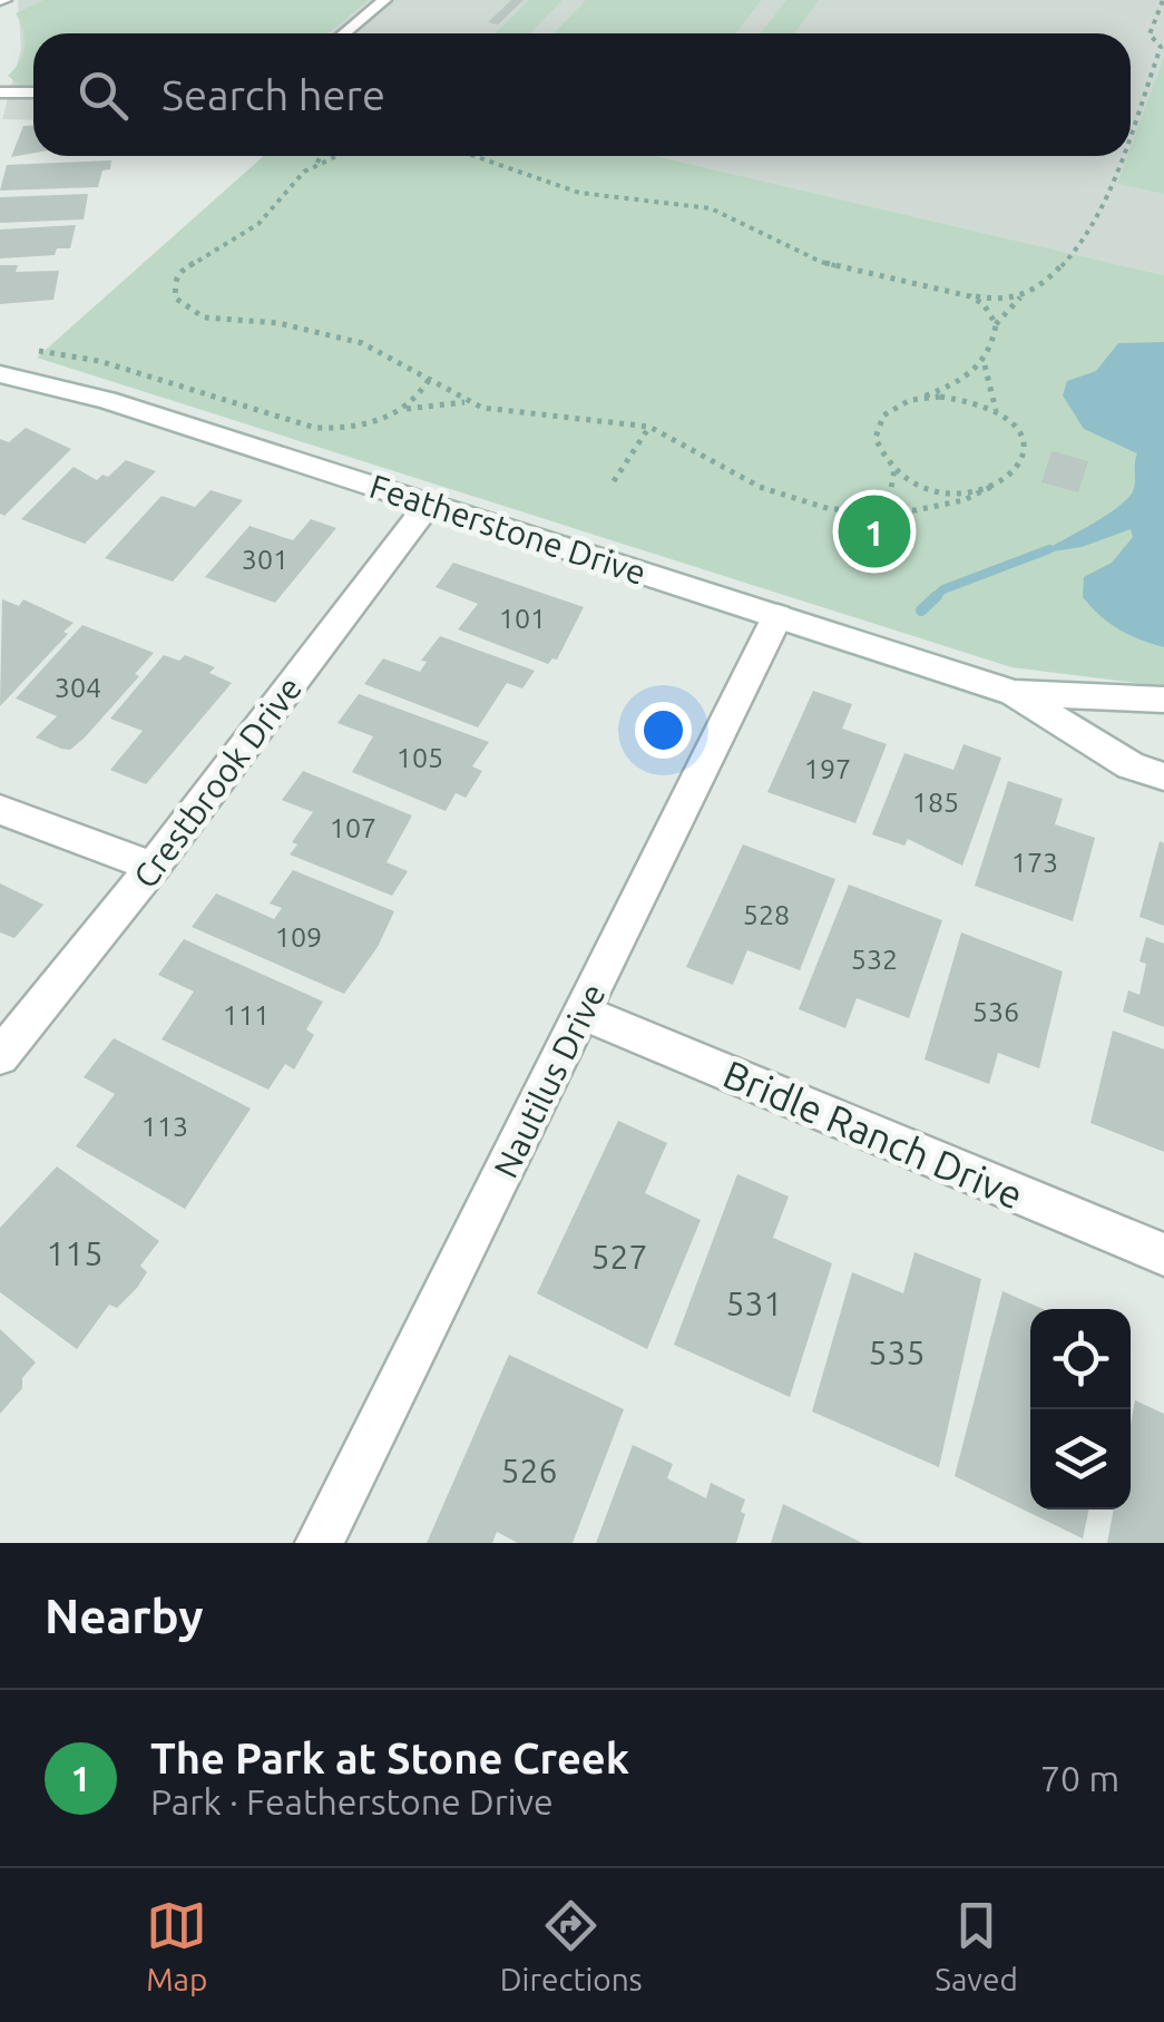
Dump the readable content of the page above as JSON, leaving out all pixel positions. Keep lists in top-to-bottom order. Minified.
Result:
{"streets":{"street":["Featherstone Drive","Crestbrook Drive","Nautilus Drive","Bridle Ranch Drive"]},"crossings":[["Featherstone Drive","Crestbrook Drive"],["Featherstone Drive","Nautilus Drive"],["Nautilus Drive","Bridle Ranch Drive"]],"house_numbers":["301","101","304","105","197","185","107","173","528","109","532","536","111","113","115","527","531","535","526"],"page":{"search":"Search here","pins":"1","heading":"Nearby","list":[{"mark":"1","name":"The Park at Stone Creek","note":"Park · Featherstone Drive","value":"70 m"}],"nav":["Map","Directions","Saved"]}}
